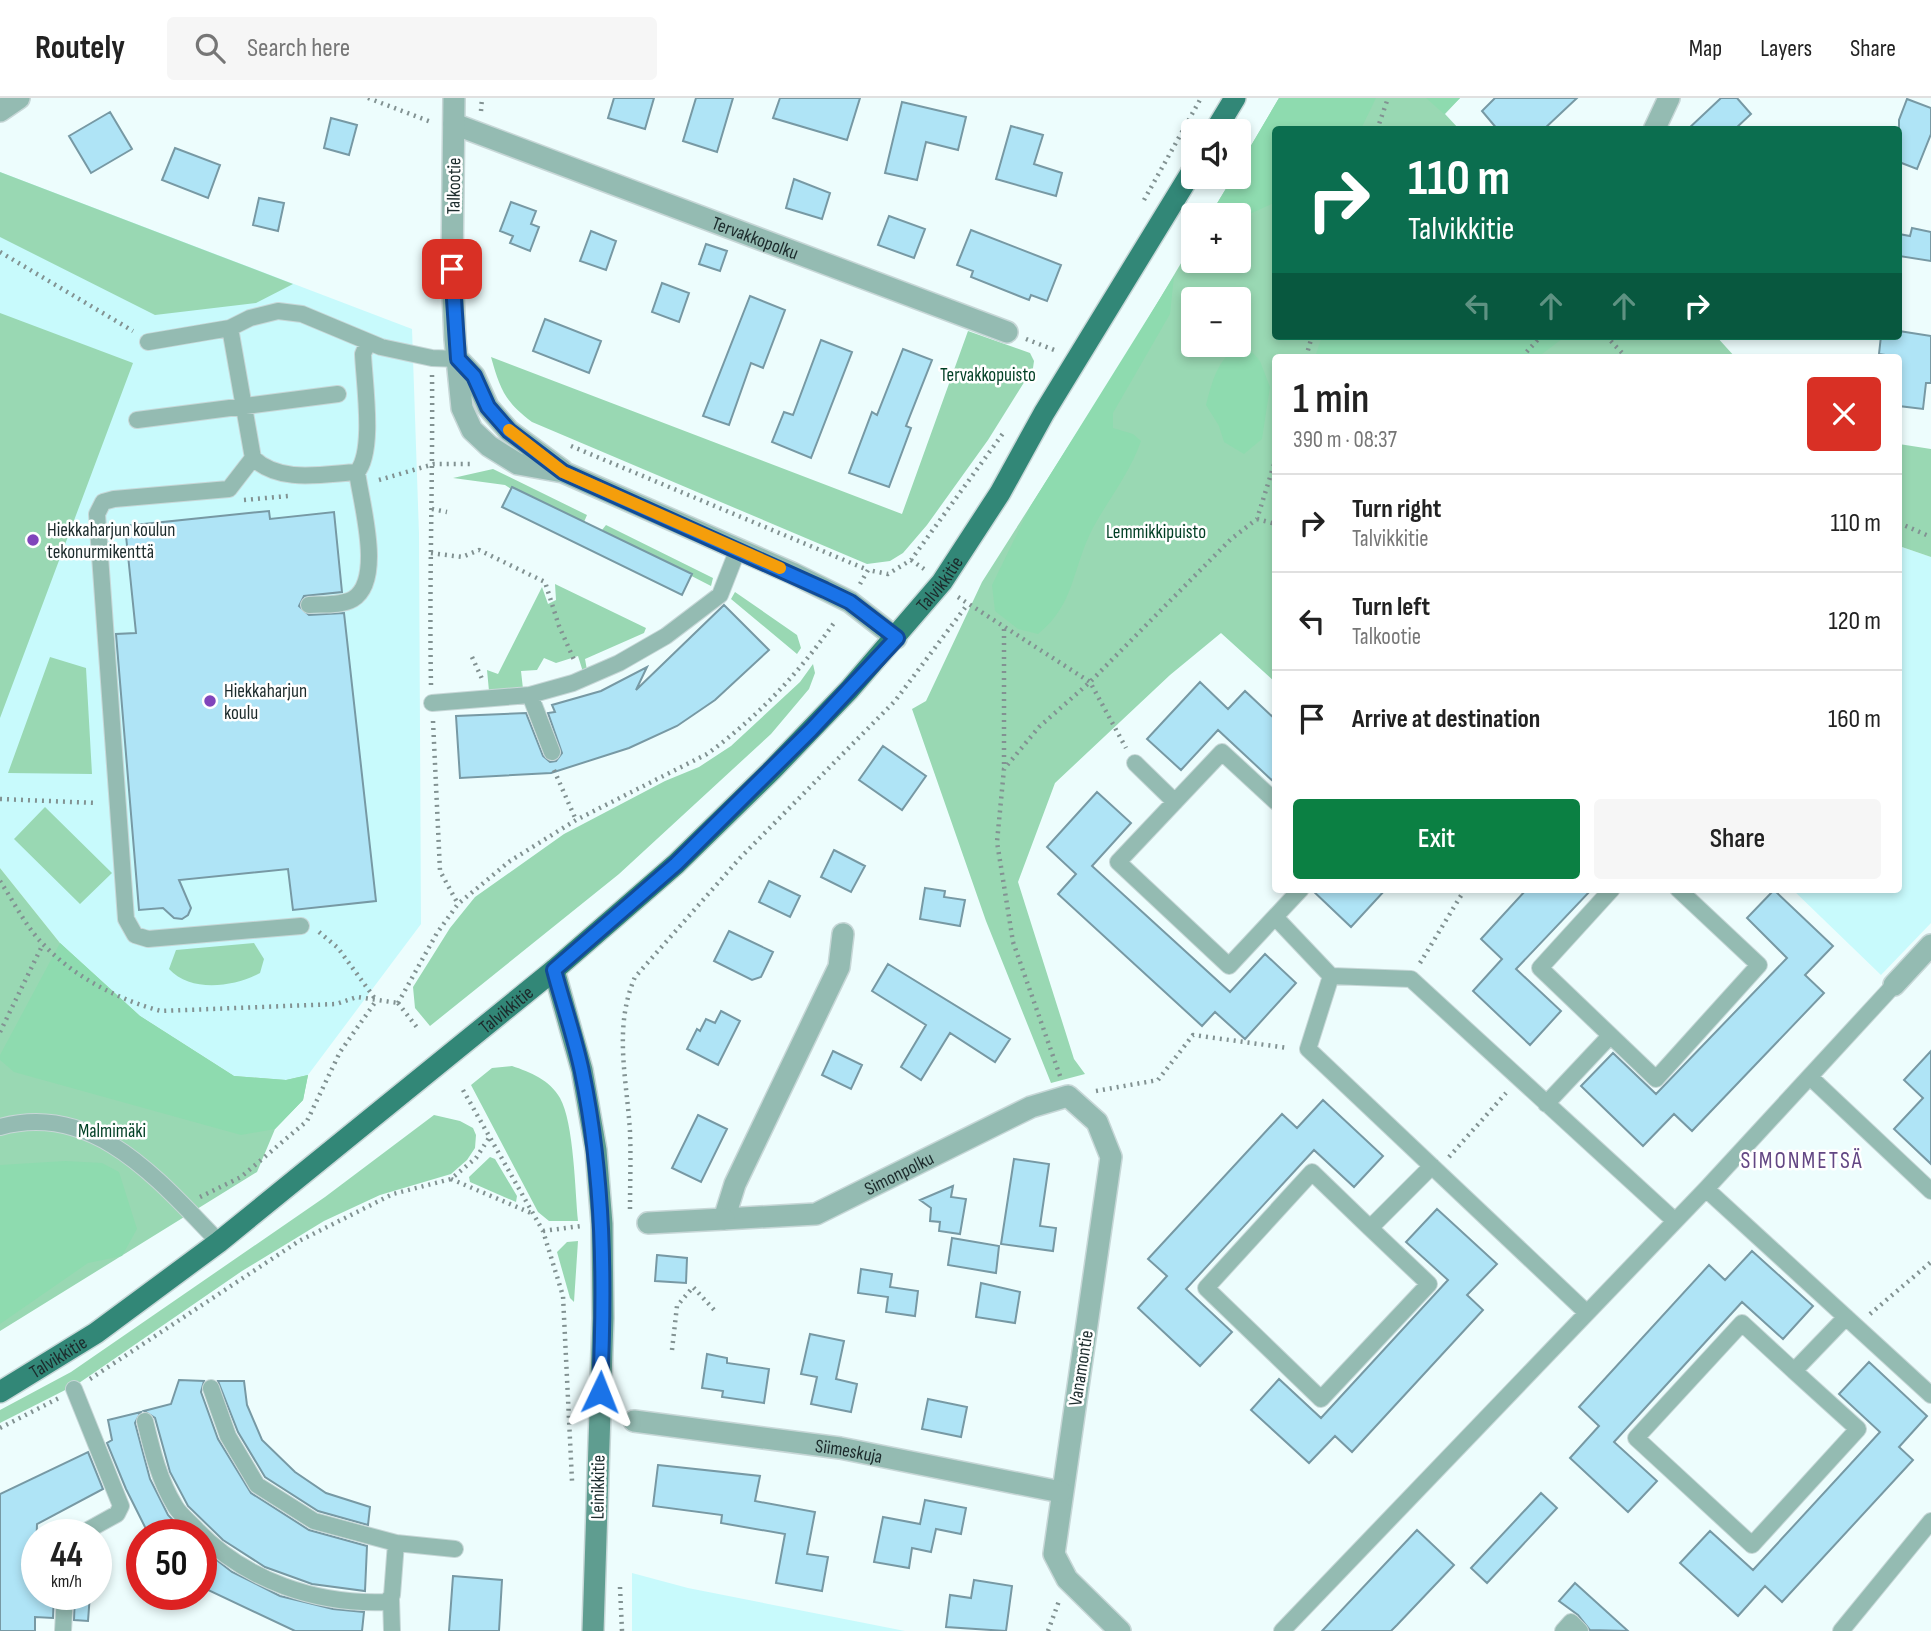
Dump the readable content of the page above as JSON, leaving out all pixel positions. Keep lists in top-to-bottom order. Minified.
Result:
{"streets":{"main road":["Talvikkitie","Leinikkitie"],"street":["Talkootie","Tervakkopolku","Simonpolku","Vanamontie","Siimeskuja"]},"crossings":[["Talkootie","Tervakkopolku"],["Talvikkitie","Leinikkitie"],["Simonpolku","Vanamontie"],["Vanamontie","Siimeskuja"]],"districts":["SIMONMETSÄ"],"parks":["Tervakkopuisto","Lemmikkipuisto","Malmimäki"],"places":["Hiekkaharjun koulun tekonurmikenttä","Hiekkaharjun koulu"],"page":{"header":"Routely","search":"Search here","nav":["Map","Layers","Share"],"map_buttons":["+","−"],"turn":["110 m","Talvikkitie"],"heading":["1 min","390 m · 08:37"],"list":[{"name":"Turn right","note":"Talvikkitie","value":"110 m"},{"name":"Turn left","note":"Talkootie","value":"120 m"},{"name":"Arrive at destination","value":"160 m"}],"buttons":["Exit","Share"],"speed":"44 km/h","limit":"50"}}
